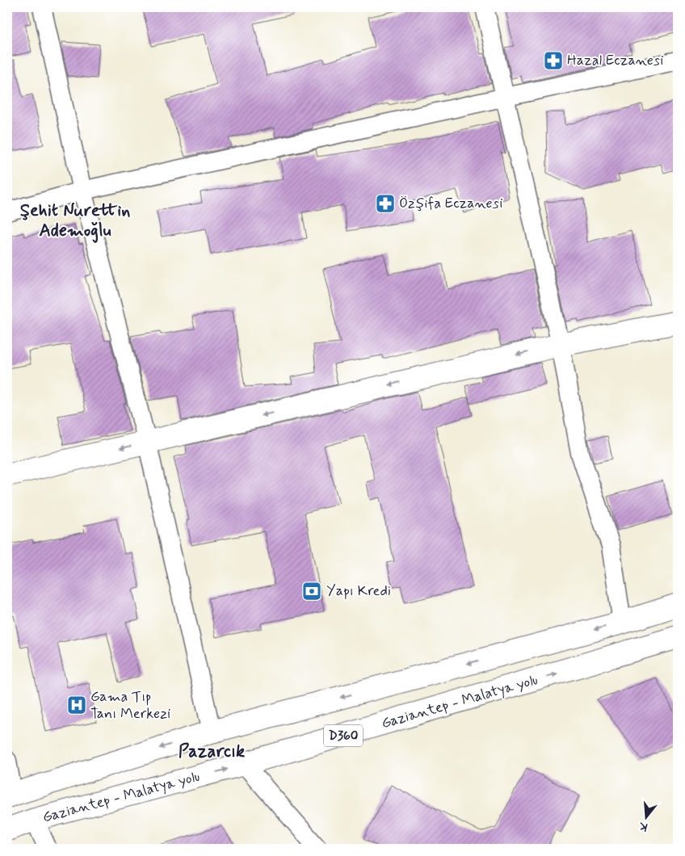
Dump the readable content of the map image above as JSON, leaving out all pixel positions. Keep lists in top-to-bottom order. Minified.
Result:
{"streets":{"main road":["Gaziantep - Malatya yolu","D360"]},"districts":["Şehit Nurettin Ademoğlu","Pazarcık"],"places":{"pharmacy":["Hazal Eczanesi","Özşifa Eczanesi"],"bank":["Yapı Kredi"],"hospital":["Gama Tıp Tanı Merkezi"]},"north":"bottom"}
